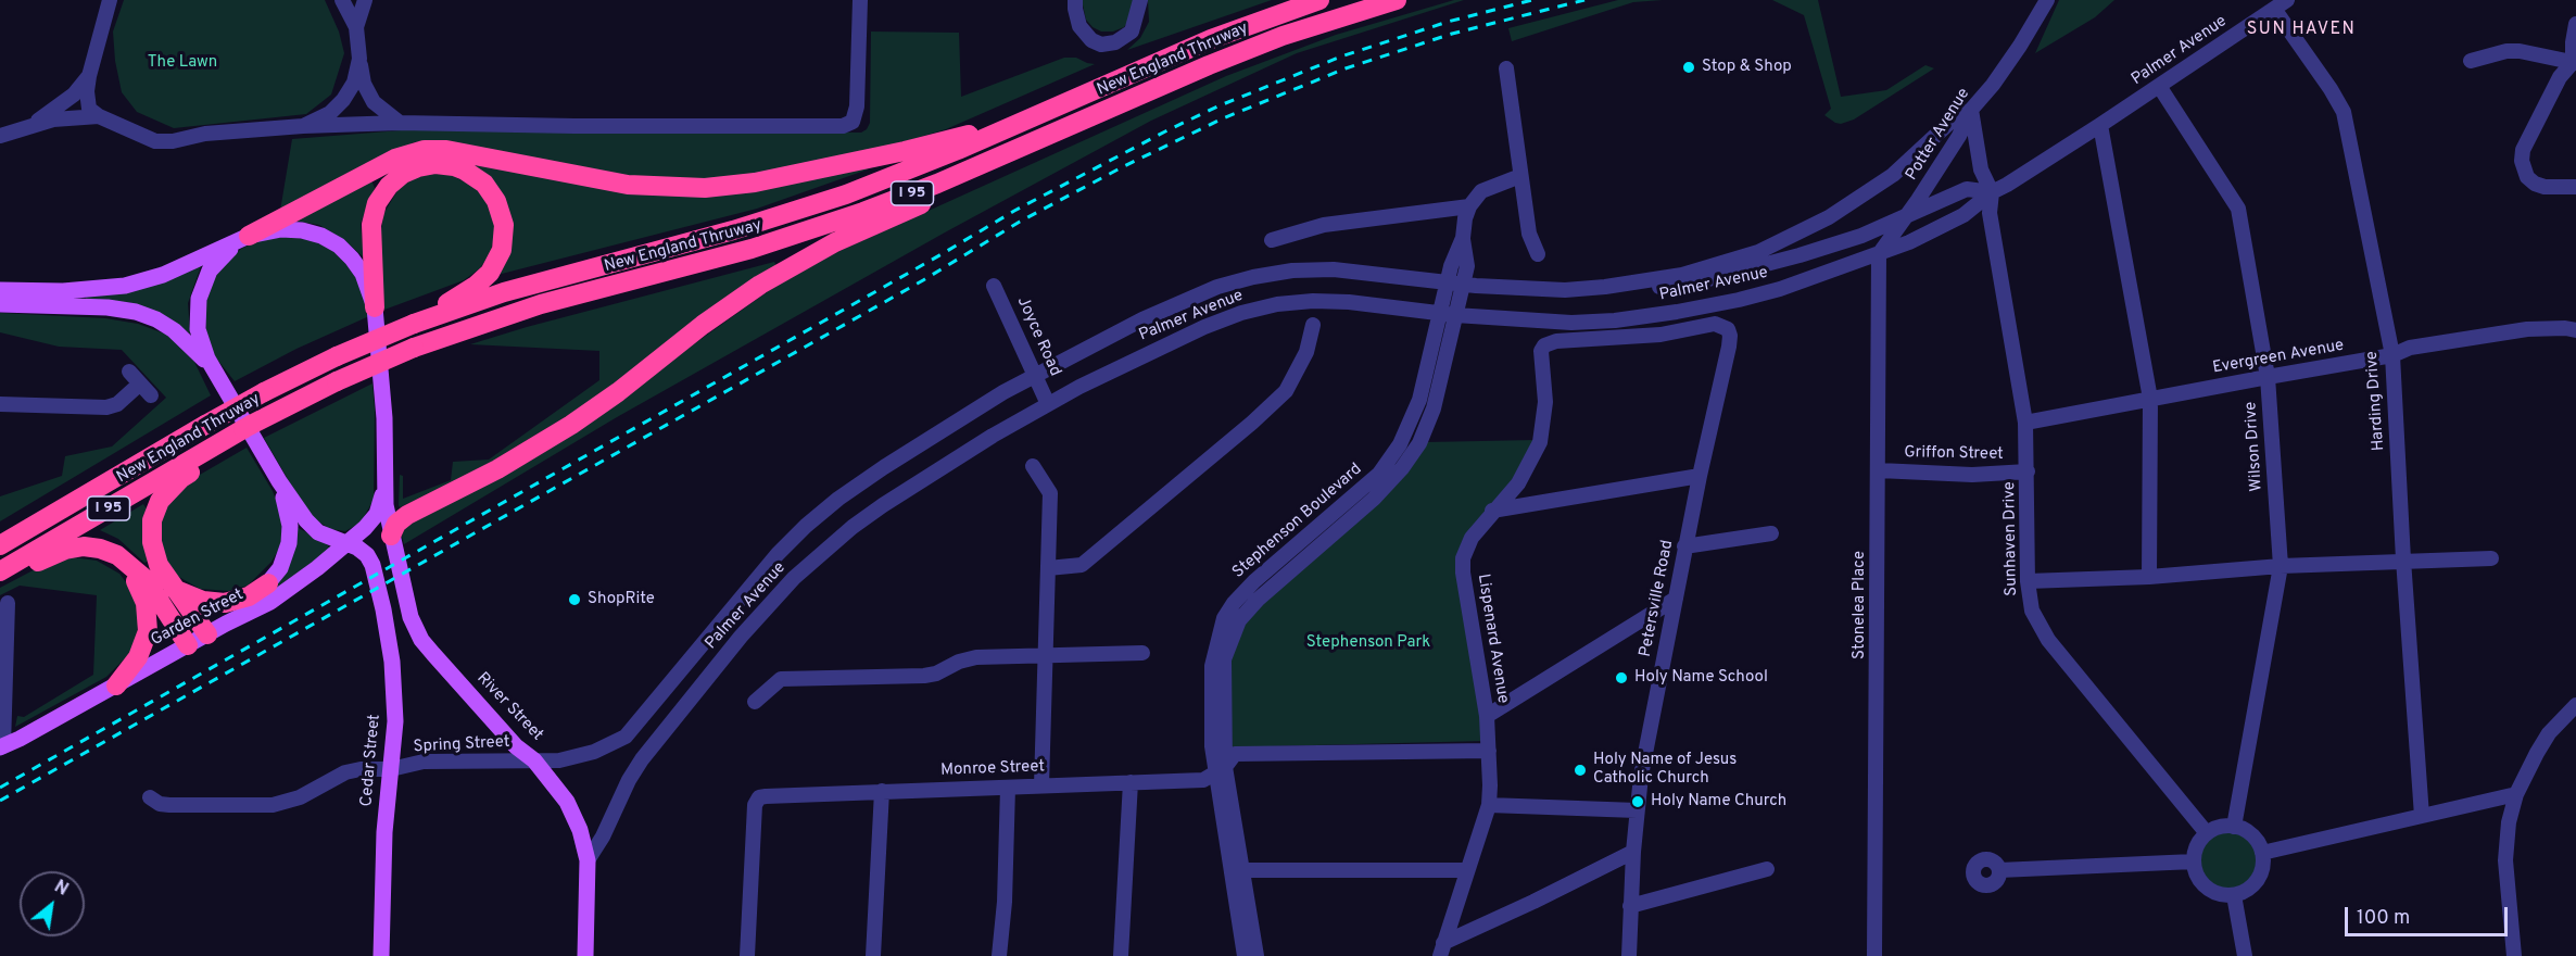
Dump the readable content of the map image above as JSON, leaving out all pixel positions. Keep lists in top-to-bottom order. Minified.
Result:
{"streets":{"highway":["New England Thruway","I 95"],"main road":["Garden Street","River Street","Cedar Street"],"street":["Palmer Avenue","Potter Avenue","Joyce Road","Evergreen Avenue","Harding Drive","Wilson Drive","Griffon Street","Stephenson Boulevard","Sunhaven Drive","Petersville Road","Stonelea Place","Lispenard Avenue","Spring Street","Monroe Street"]},"crossings":[["Palmer Avenue","Potter Avenue"],["Palmer Avenue","Joyce Road"],["Palmer Avenue","Harding Drive"],["Palmer Avenue","Wilson Drive"],["Palmer Avenue","Stephenson Boulevard"],["Palmer Avenue","Sunhaven Drive"],["Palmer Avenue","Stonelea Place"],["Palmer Avenue","River Street"],["Palmer Avenue","Spring Street"],["Potter Avenue","Sunhaven Drive"],["Potter Avenue","Stonelea Place"],["Evergreen Avenue","Harding Drive"],["Evergreen Avenue","Wilson Drive"],["Evergreen Avenue","Sunhaven Drive"],["Wilson Drive","Sunhaven Drive"],["Griffon Street","Sunhaven Drive"],["Griffon Street","Stonelea Place"],["Stephenson Boulevard","Monroe Street"],["Petersville Road","Lispenard Avenue"],["Garden Street","River Street"],["Garden Street","Cedar Street"],["Lispenard Avenue","Monroe Street"],["River Street","Spring Street"],["Spring Street","Cedar Street"]],"districts":["SUN HAVEN"],"parks":["The Lawn","Stephenson Park"],"places":["Stop & Shop","ShopRite","Holy Name School","Holy Name of Jesus Catholic Church","Holy Name Church"],"scale_bar":"100 m","north":"top right"}
